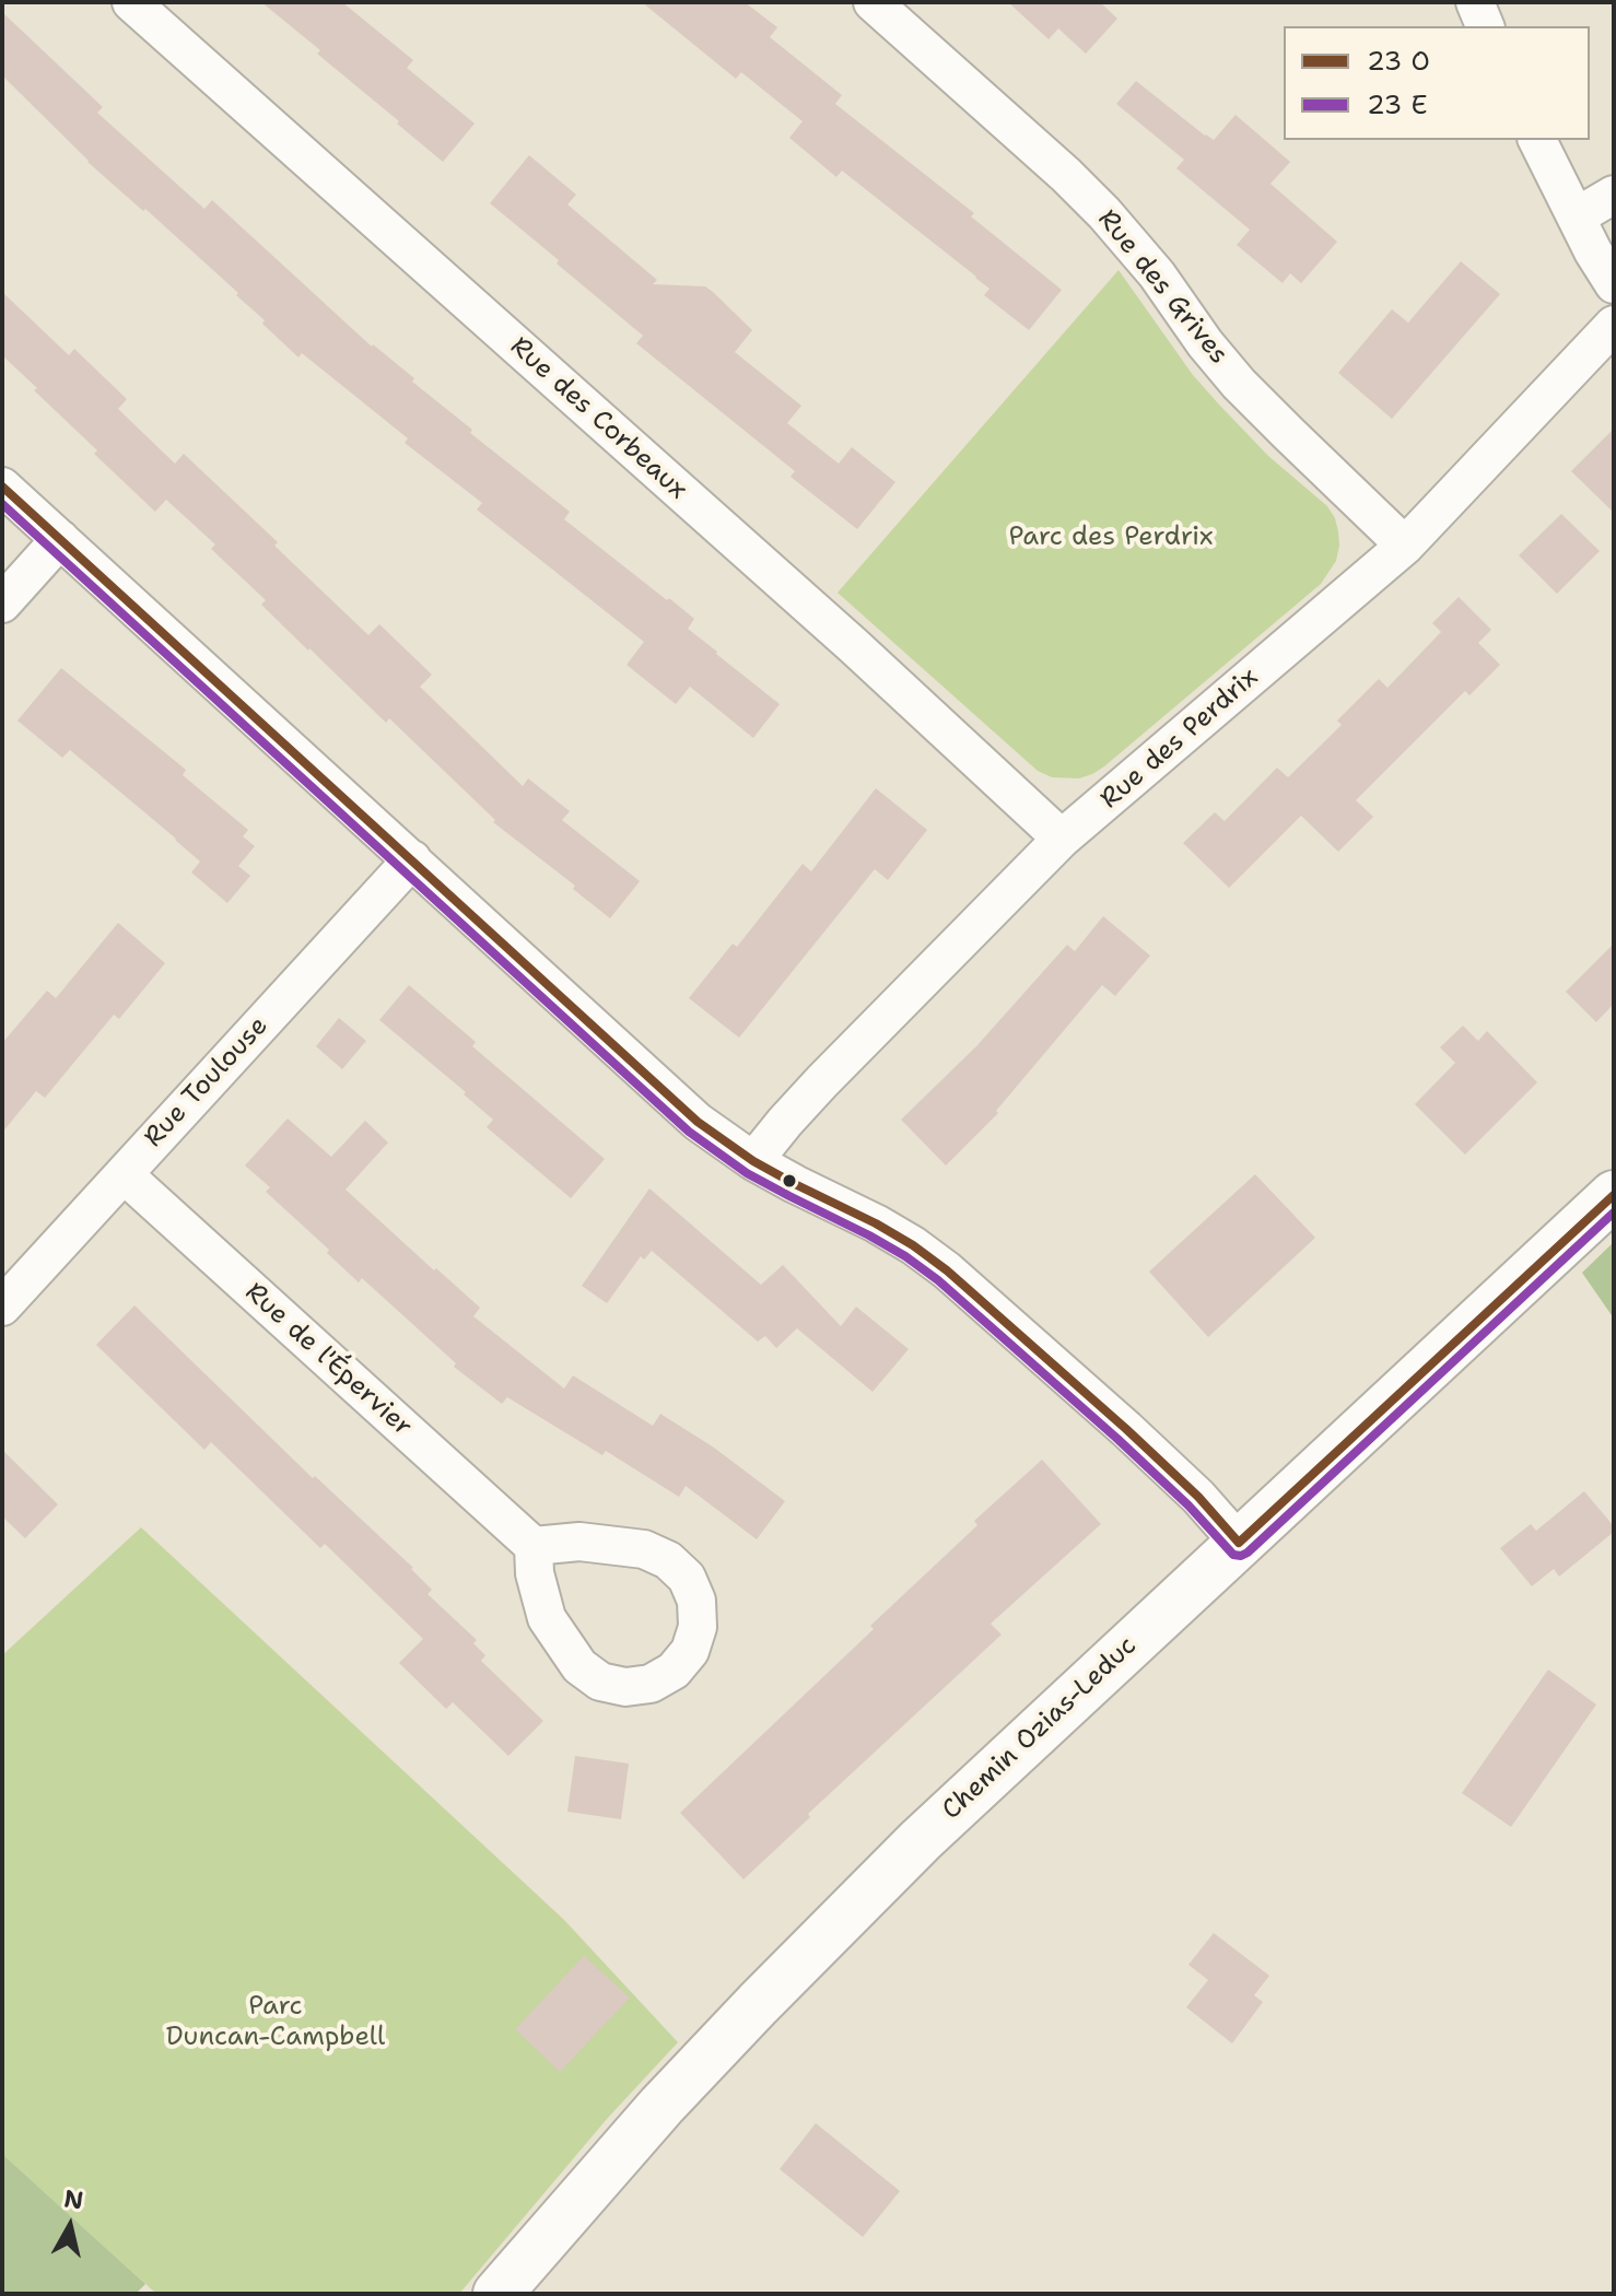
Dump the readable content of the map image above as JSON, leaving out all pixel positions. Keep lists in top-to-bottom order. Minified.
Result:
{"streets":{"street":["Rue des Grives","Rue des Corbeaux","Rue des Perdrix","Rue Toulouse","Rue de l'Épervier","Chemin Ozias-Leduc"]},"crossings":[["Rue des Grives","Rue des Perdrix"],["Rue des Corbeaux","Rue des Perdrix"],["Rue Toulouse","Rue de l'Épervier"]],"parks":["Parc des Perdrix","Parc Duncan-Campbell"],"legend":["23 O","23 E"],"north":"top"}
